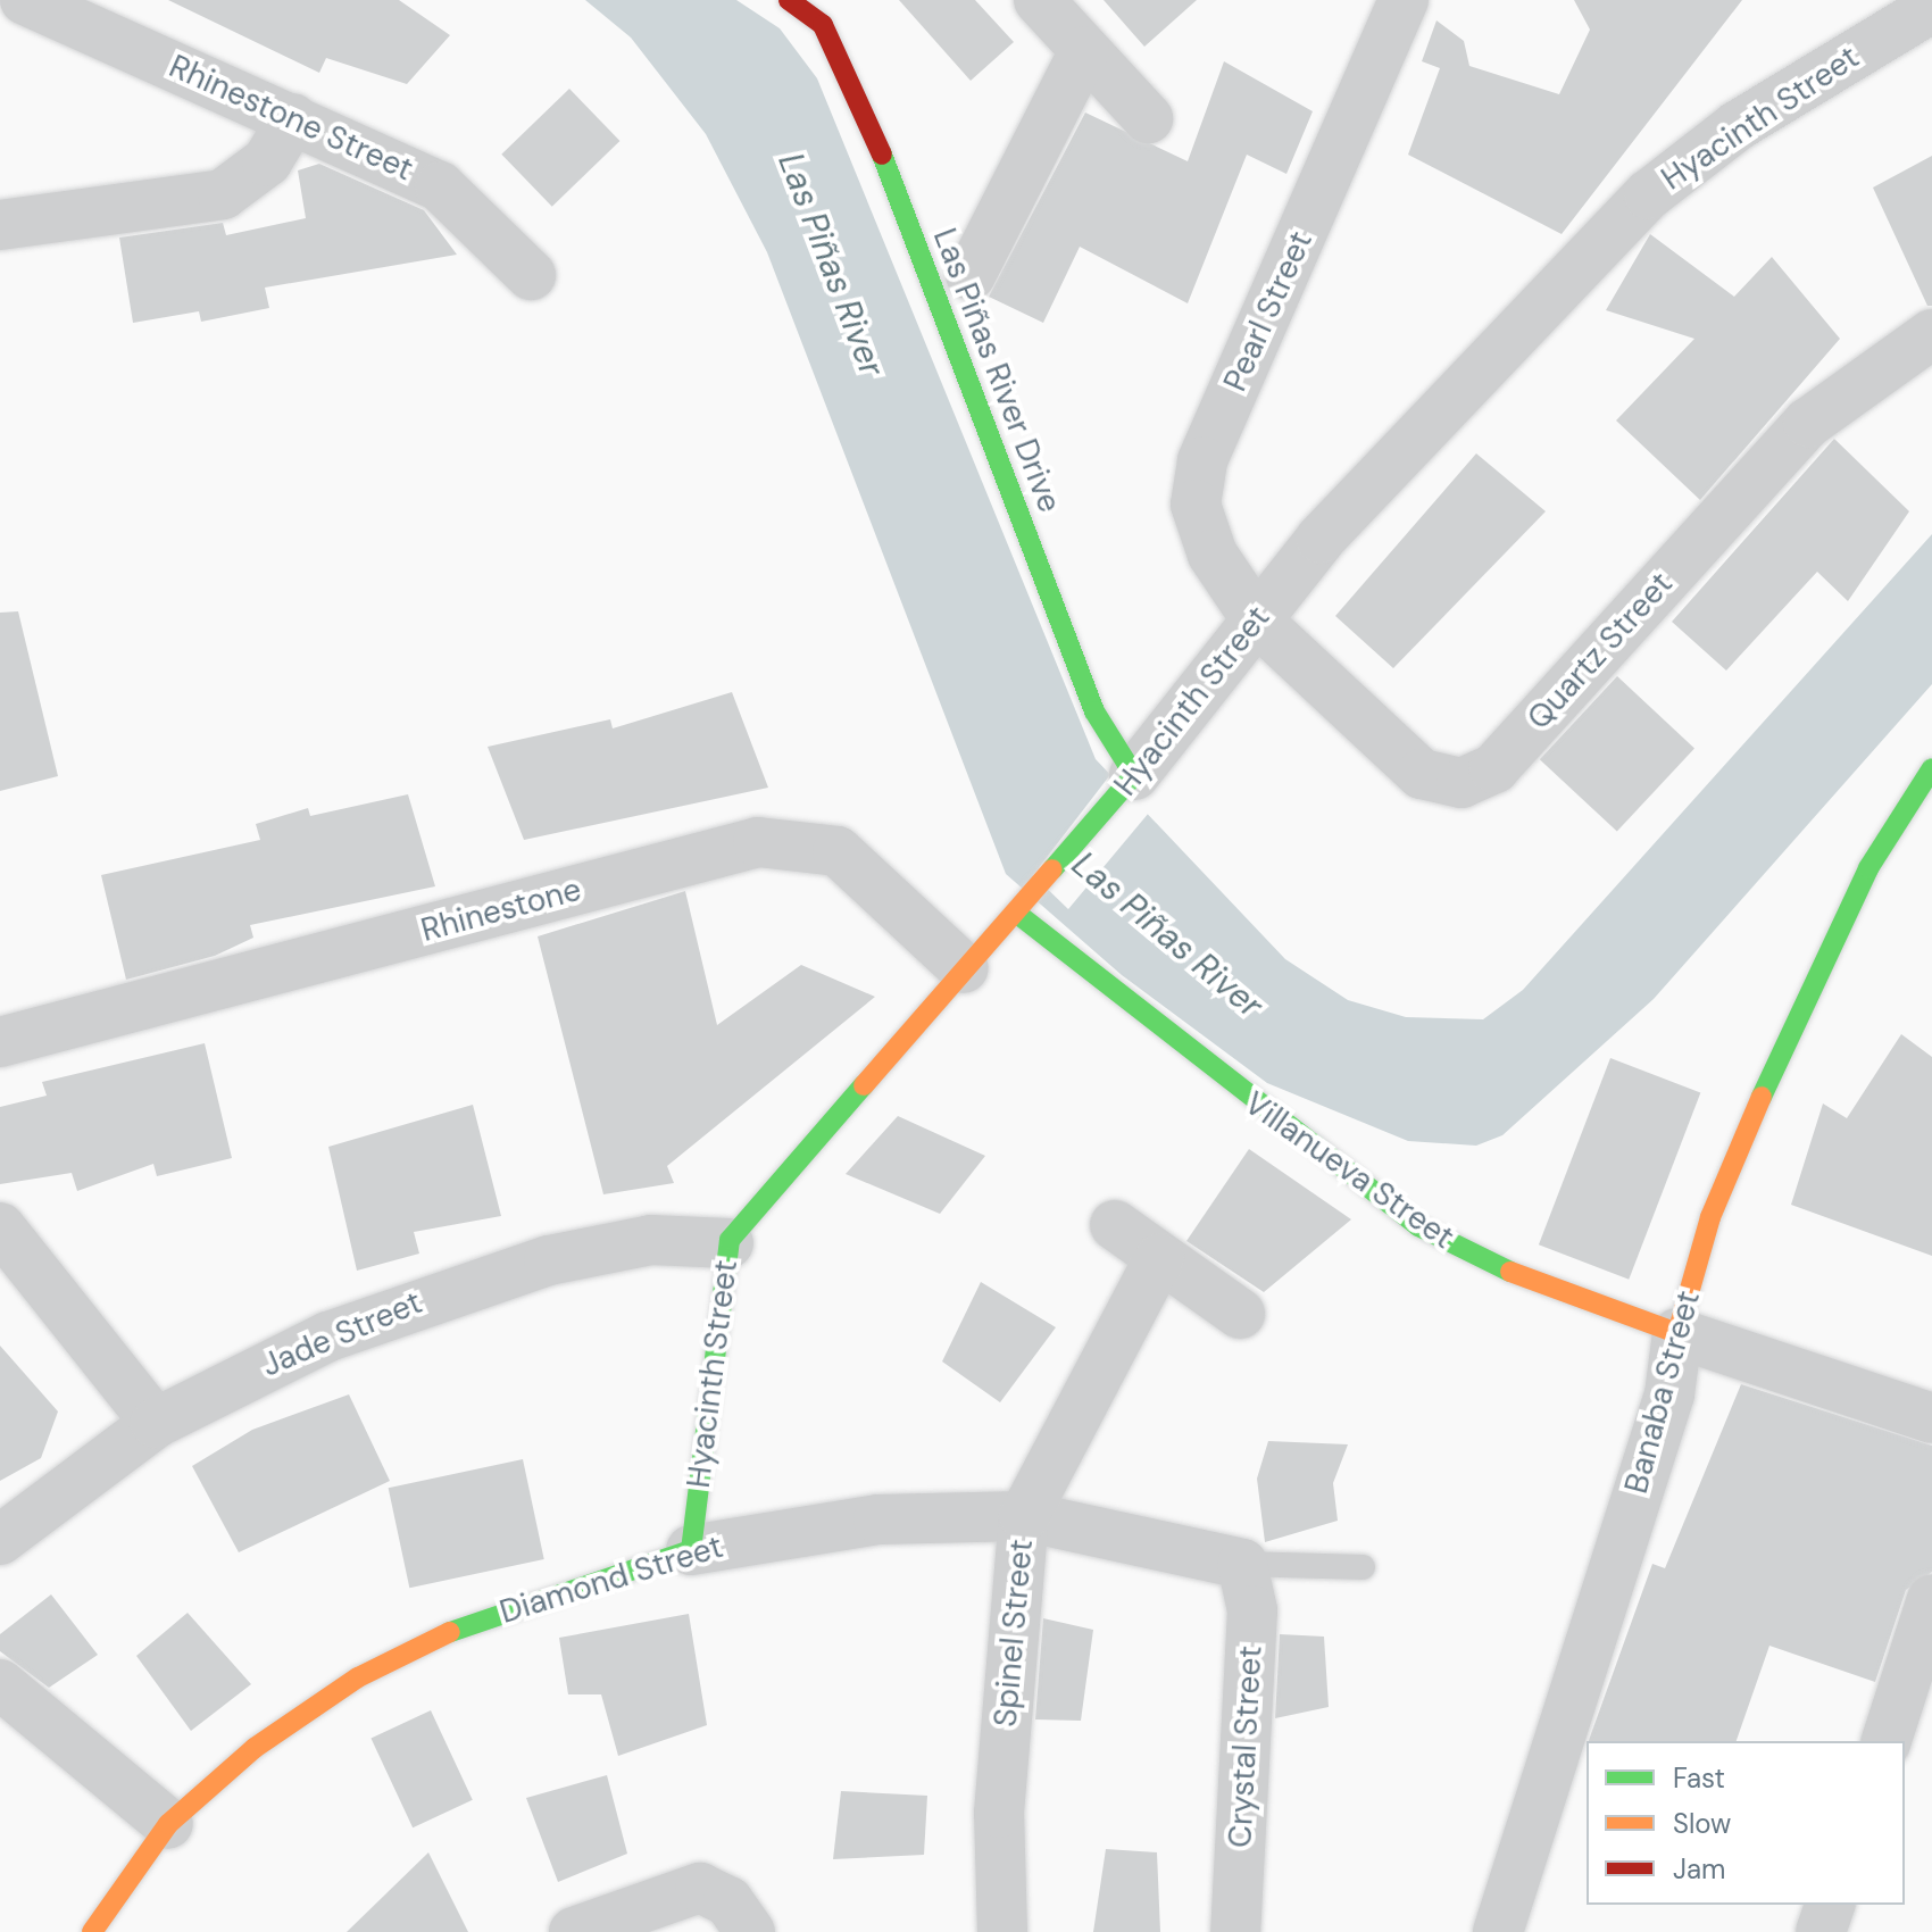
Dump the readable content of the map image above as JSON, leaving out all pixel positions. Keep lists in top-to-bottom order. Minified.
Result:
{"streets":{"street":["Rhinestone Street","Hyacinth Street","Pearl Street","Las Piñas River Drive","Quartz Street","Rhinestone","Villanueva Street","Jade Street","Banaba Street","Diamond Street","Spinel Street","Crystal Street"]},"crossings":[["Hyacinth Street","Pearl Street"],["Hyacinth Street","Las Piñas River Drive"],["Hyacinth Street","Quartz Street"],["Hyacinth Street","Rhinestone"],["Hyacinth Street","Villanueva Street"],["Hyacinth Street","Jade Street"],["Hyacinth Street","Diamond Street"],["Pearl Street","Quartz Street"],["Villanueva Street","Banaba Street"],["Diamond Street","Spinel Street"],["Diamond Street","Crystal Street"]],"water":["Las Piñas River"],"legend":["Fast","Slow","Jam"]}
